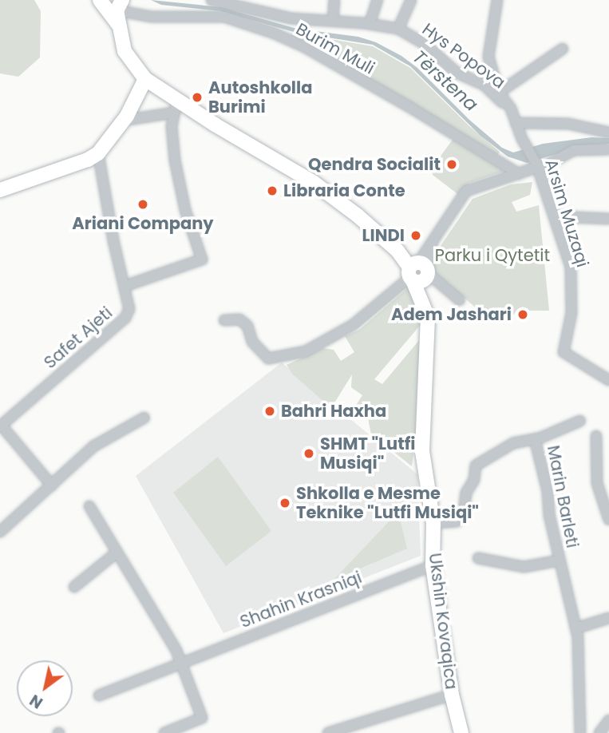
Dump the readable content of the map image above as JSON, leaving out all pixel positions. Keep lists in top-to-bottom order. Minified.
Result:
{"streets":{"street":["Burim Muli","Hys Popova","Arsim Muzaqi","Safet Ajeti","Marin Barleti","Shahin Krasniqi","Ukshin Kovaqica"]},"crossings":[["Hys Popova","Arsim Muzaqi"],["Shahin Krasniqi","Ukshin Kovaqica"]],"water":["Tërstena"],"parks":["Parku i Qytetit"],"places":["Autoshkolla Burimi","Qendra Socialit","Libraria Conte","Ariani Company","LINDI","Adem Jashari","Bahri Haxha","SHMT \"Lutfi Musiqi\"","Shkolla e Mesme Teknike \"Lutfi Musiqi\""],"north":"bottom left"}
